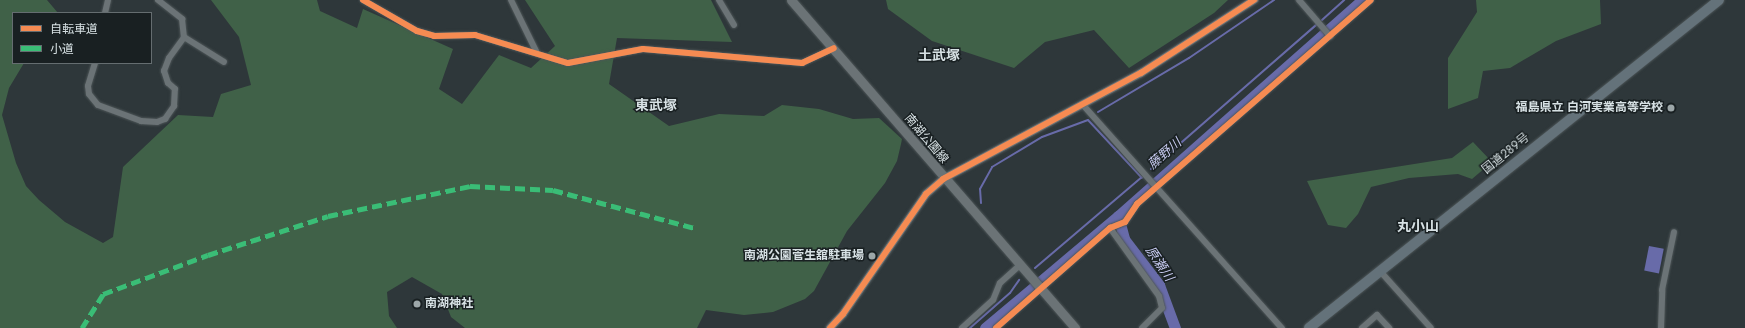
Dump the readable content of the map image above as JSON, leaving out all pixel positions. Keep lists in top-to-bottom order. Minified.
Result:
{"streets":{"highway":["国道289号"],"main road":["南湖公園線"]},"districts":["土武塚","東武塚","丸小山"],"water":["藤野川","原瀬川"],"places":["福島県立 白河実業高等学校","南湖公園菅生舘駐車場","南湖神社"],"legend":["自転車道","小道"]}
